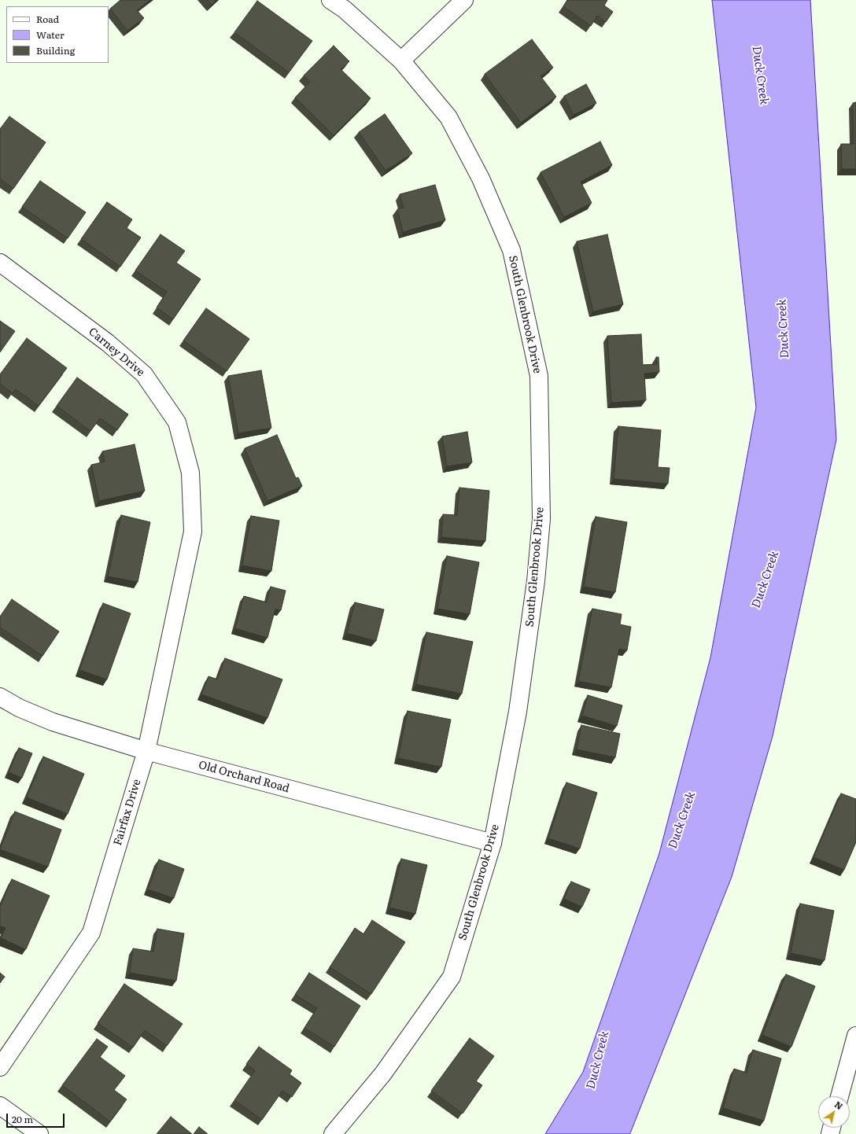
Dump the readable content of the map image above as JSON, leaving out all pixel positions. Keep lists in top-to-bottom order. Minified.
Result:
{"streets":{"street":["South Glenbrook Drive","Carney Drive","Old Orchard Road","Fairfax Drive"]},"crossings":[["South Glenbrook Drive","Old Orchard Road"],["Carney Drive","Fairfax Drive"],["Old Orchard Road","Fairfax Drive"]],"water":["Duck Creek"],"legend":["Road","Water","Building"],"scale_bar":"20 m","north":"top right"}
